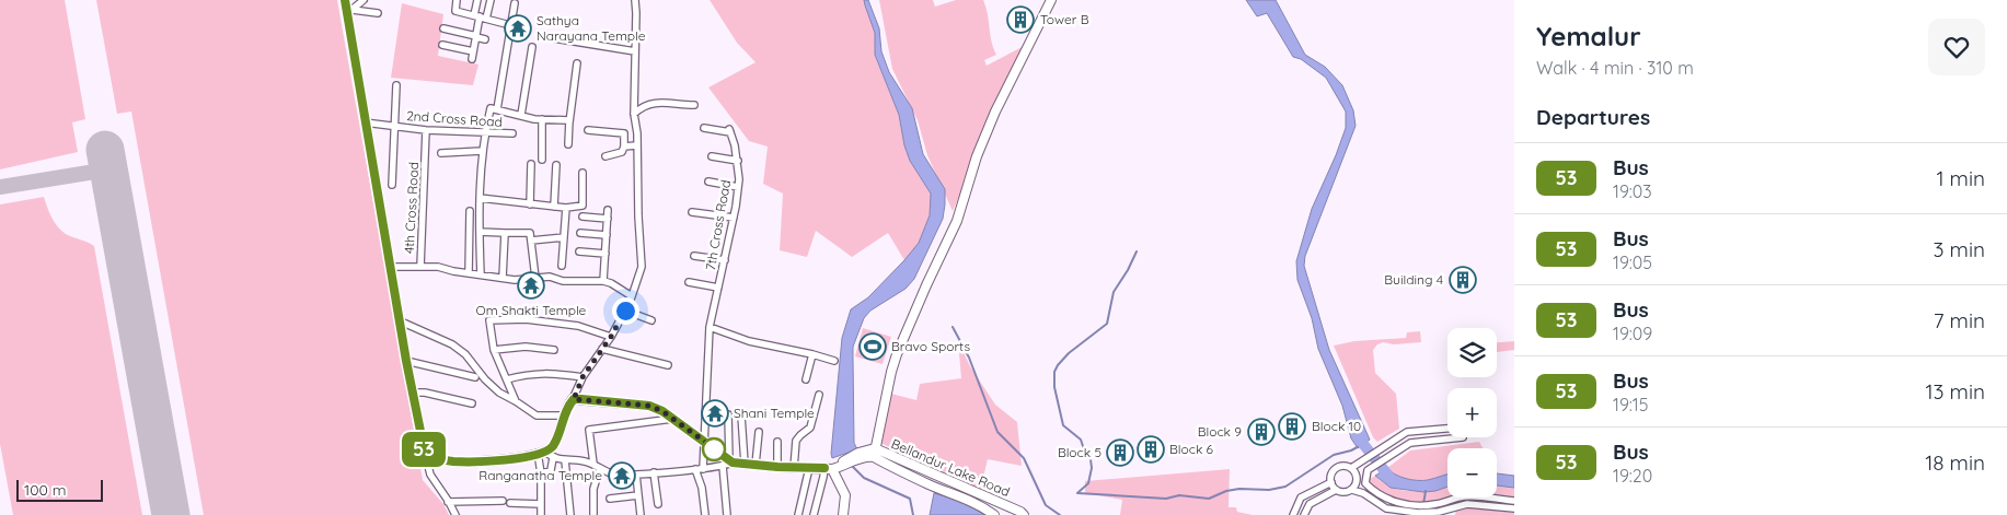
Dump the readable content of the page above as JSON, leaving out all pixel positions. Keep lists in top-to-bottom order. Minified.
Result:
{"streets":{"street":["2nd Cross Road","4th Cross Road","7th Cross Road","Bellandur Lake Road"]},"crossings":[["2nd Cross Road","4th Cross Road"]],"places":{"building":["Tower B","Building 4","Block 10","Block 9","Block 6","Block 5"],"temple":["Sathya Narayana Temple","Om Shakti Temple","Shani Temple","Ranganatha Temple"],"sports":["Bravo Sports"]},"lines":["bus line 53"],"scale_bar":"100 m","page":{"on_map":"53","heading":[["Yemalur","Walk · 4 min · 310 m"],"Departures"],"list":[{"mark":"53","name":"Bus","note":"19:03","value":"1 min"},{"mark":"53","name":"Bus","note":"19:05","value":"3 min"},{"mark":"53","name":"Bus","note":"19:09","value":"7 min"},{"mark":"53","name":"Bus","note":"19:15","value":"13 min"},{"mark":"53","name":"Bus","note":"19:20","value":"18 min"}],"map_buttons":["+","−"],"scale":"100 m"}}
